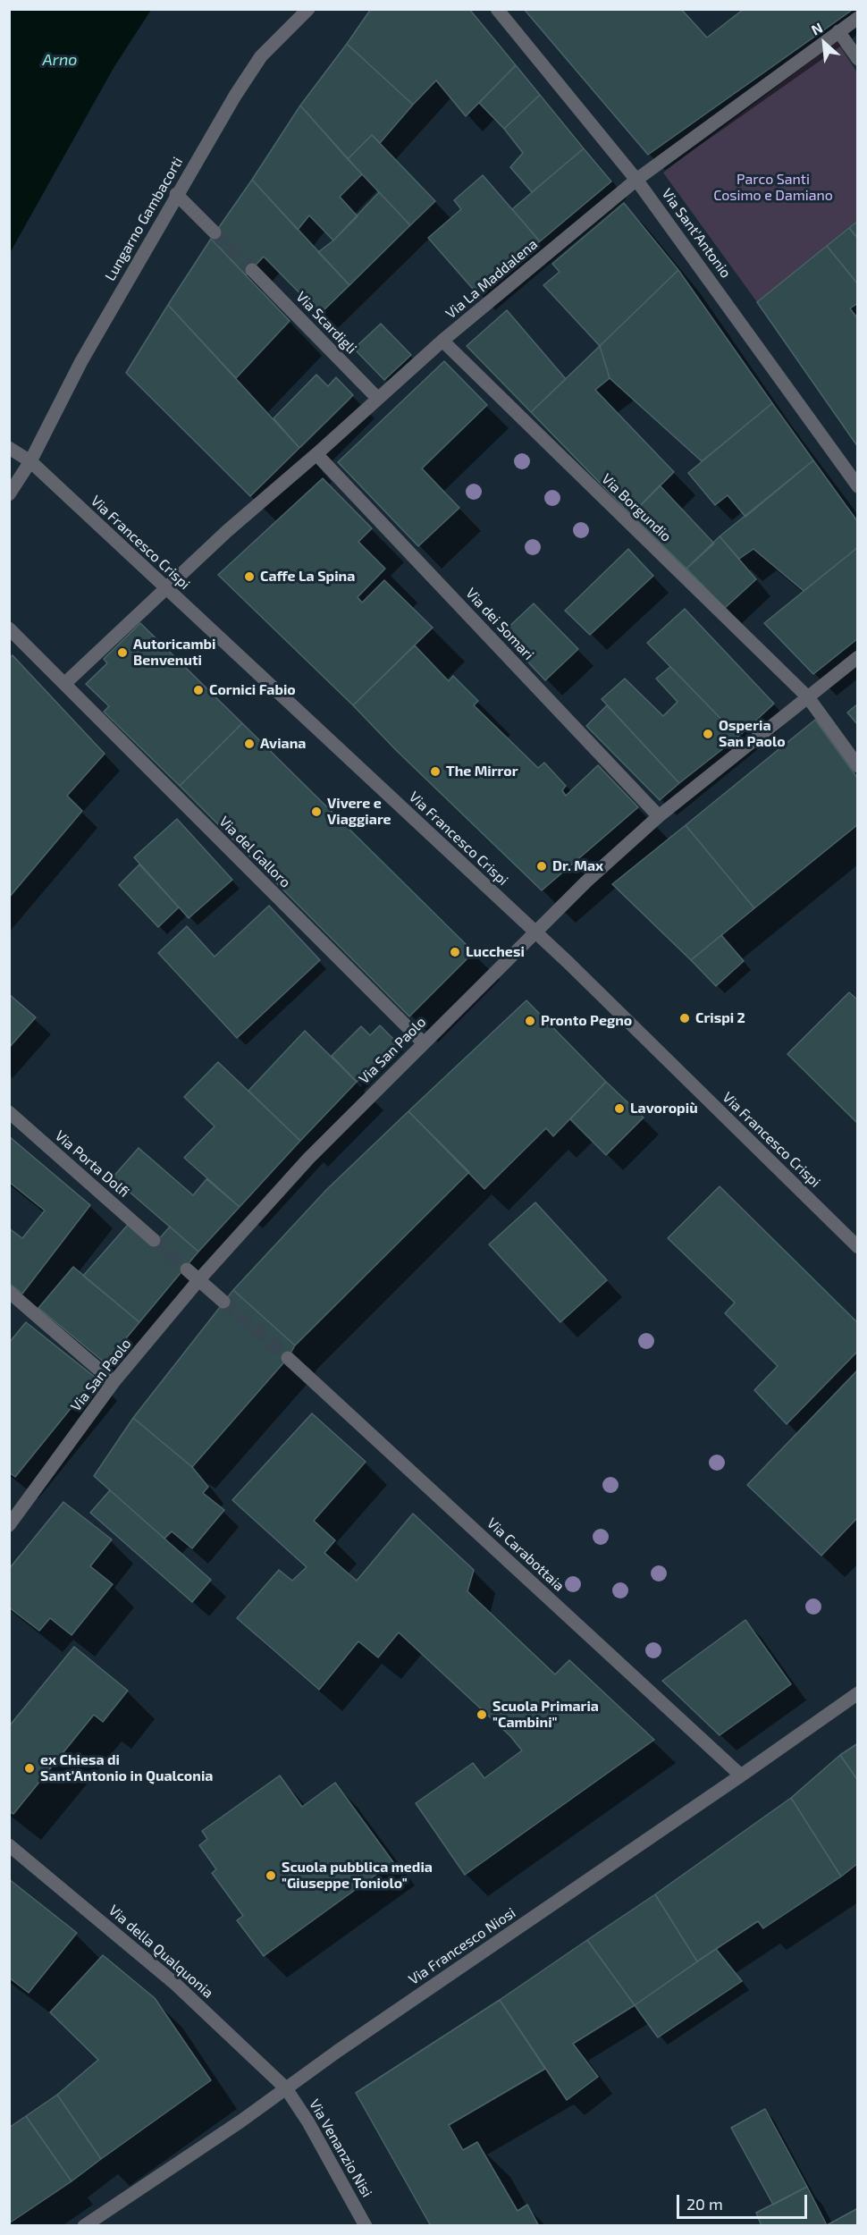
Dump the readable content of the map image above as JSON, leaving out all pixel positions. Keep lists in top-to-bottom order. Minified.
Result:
{"streets":{"street":["Lungarno Gambacorti","Via Sant'Antonio","Via La Maddalena","Via Scardigli","Via Borgundio","Via Francesco Crispi","Via dei Somari","Via del Galloro","Via San Paolo","Via Porta Dolfi","Via Carabottaia","Via Francesco Niosi","Via della Qualquonia","Via Venanzio Nisi"]},"crossings":[["Lungarno Gambacorti","Via Francesco Crispi"],["Via Sant'Antonio","Via La Maddalena"],["Via La Maddalena","Via Scardigli"],["Via La Maddalena","Via Borgundio"],["Via La Maddalena","Via Francesco Crispi"],["Via La Maddalena","Via dei Somari"],["Via La Maddalena","Via del Galloro"],["Via Borgundio","Via San Paolo"],["Via Francesco Crispi","Via San Paolo"],["Via dei Somari","Via San Paolo"],["Via del Galloro","Via San Paolo"],["Via Carabottaia","Via Francesco Niosi"],["Via Francesco Niosi","Via della Qualquonia"],["Via Francesco Niosi","Via Venanzio Nisi"],["Via della Qualquonia","Via Venanzio Nisi"]],"water":["Arno"],"parks":["Parco Santi Cosimo e Damiano"],"places":["Caffe La Spina","Autoricambi Benvenuti","Cornici Fabio","Osperia San Paolo","Aviana","The Mirror","Vivere e Viaggiare","Dr. Max","Lucchesi","Crispi 2","Pronto Pegno","Lavoropiù","Scuola Primaria \"Cambini\"","ex Chiesa di Sant'Antonio in Qualconia","Scuola pubblica media \"Giuseppe Toniolo\""],"scale_bar":"20 m","north":"top left"}
